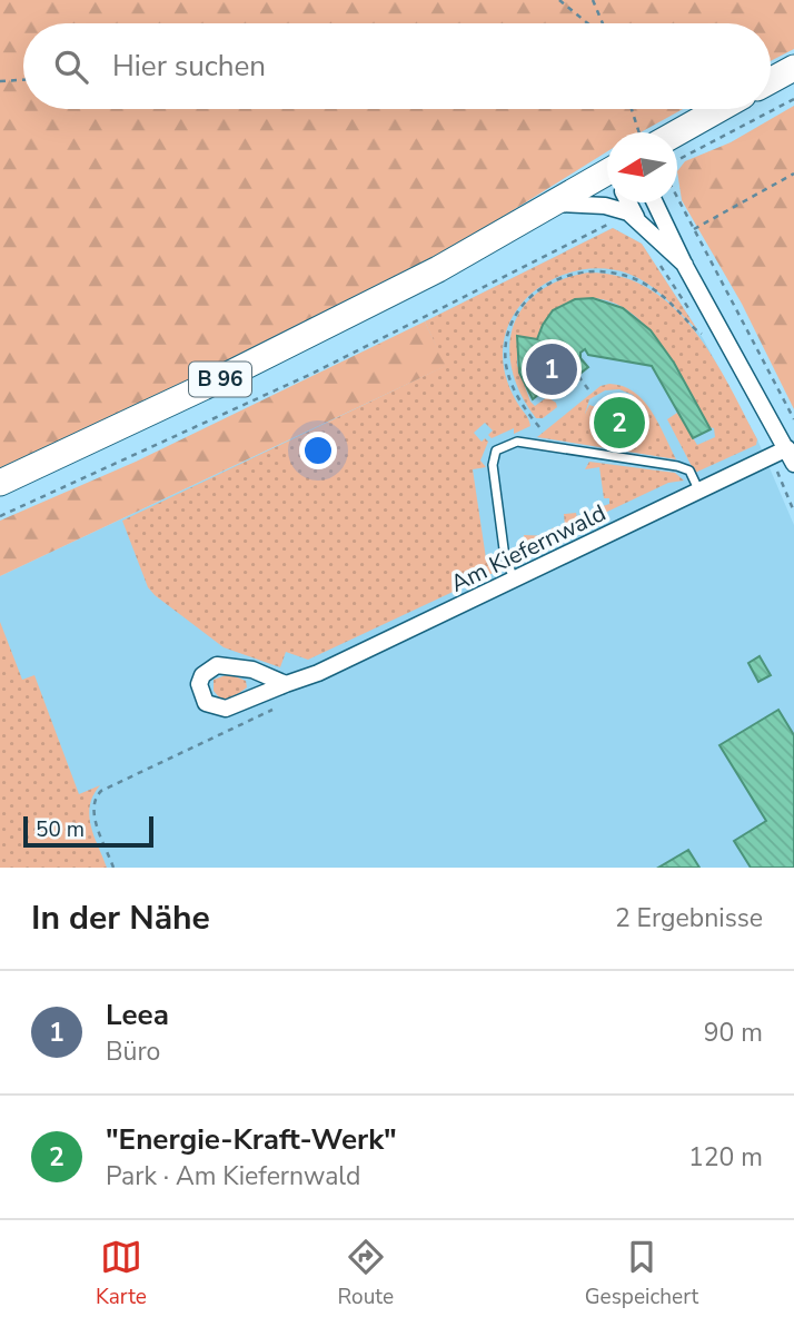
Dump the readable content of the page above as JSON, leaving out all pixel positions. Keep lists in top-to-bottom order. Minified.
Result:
{"streets":{"main road":["B 96"],"street":["Am Kiefernwald"]},"scale_bar":"50 m","north":"left","page":{"search":"Hier suchen","pins":["1","2"],"scale":"50 m","heading":["In der Nähe","2 Ergebnisse"],"list":[{"mark":"1","name":"Leea","note":"Büro","value":"90 m"},{"mark":"2","name":"\"Energie-Kraft-Werk\"","note":"Park · Am Kiefernwald","value":"120 m"}],"nav":["Karte","Route","Gespeichert"]}}
